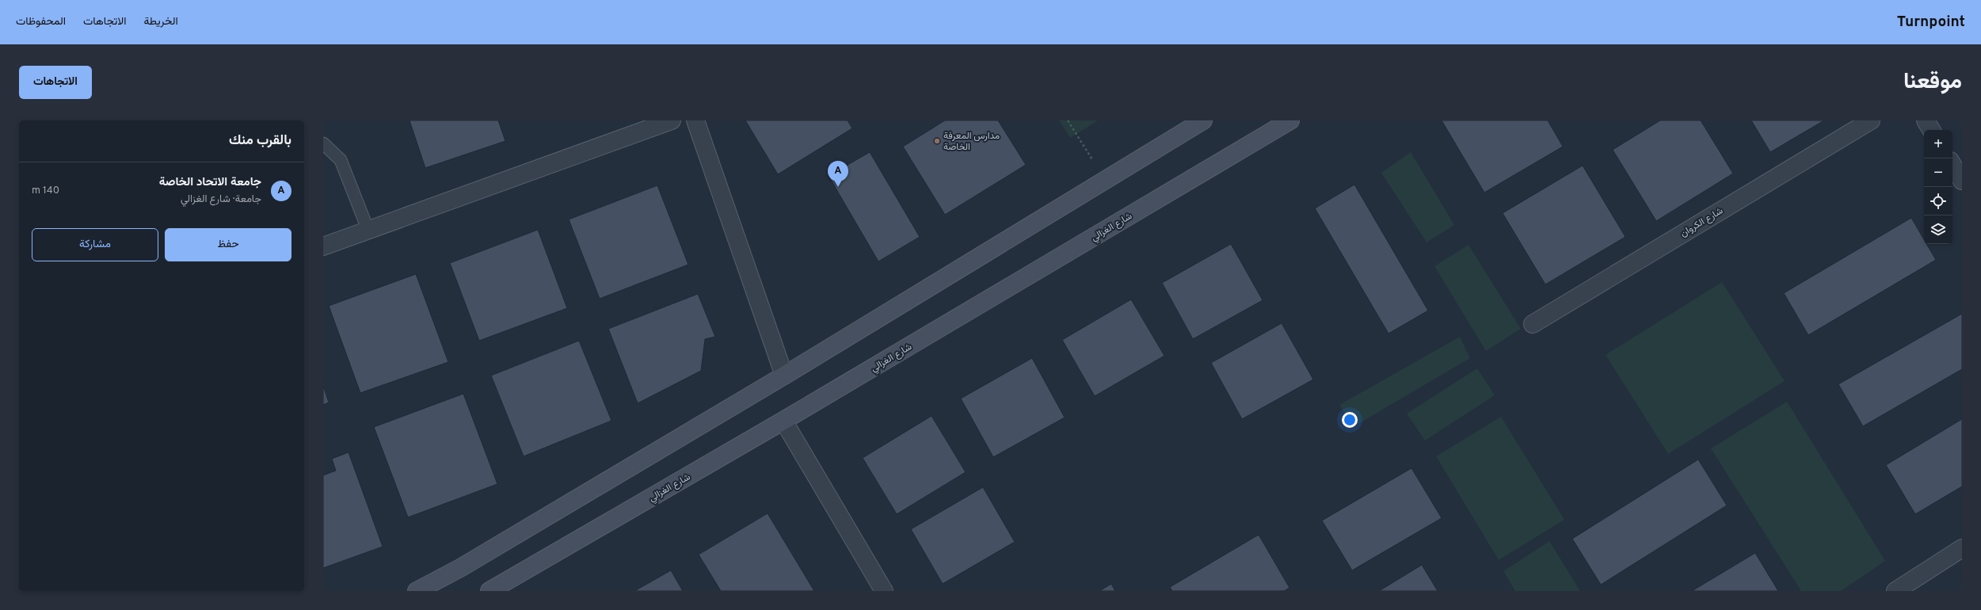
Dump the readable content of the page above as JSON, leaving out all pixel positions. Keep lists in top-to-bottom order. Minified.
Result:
{"streets":{"main road":["شارع الغزالي"],"street":["شارع الكروان"]},"places":["مدارس المعرفة الخاصة"],"page":{"header":"Turnpoint","nav":["الخريطة","الاتجاهات","المحفوظات"],"title":"موقعنا","buttons":["الاتجاهات",["حفظ","مشاركة"]],"heading":"بالقرب منك","map_buttons":["+","−"],"pins":"A","list":[{"mark":"A","name":"جامعة الاتحاد الخاصة","note":"جامعة · شارع الغزالي","value":"140 m"}]}}
